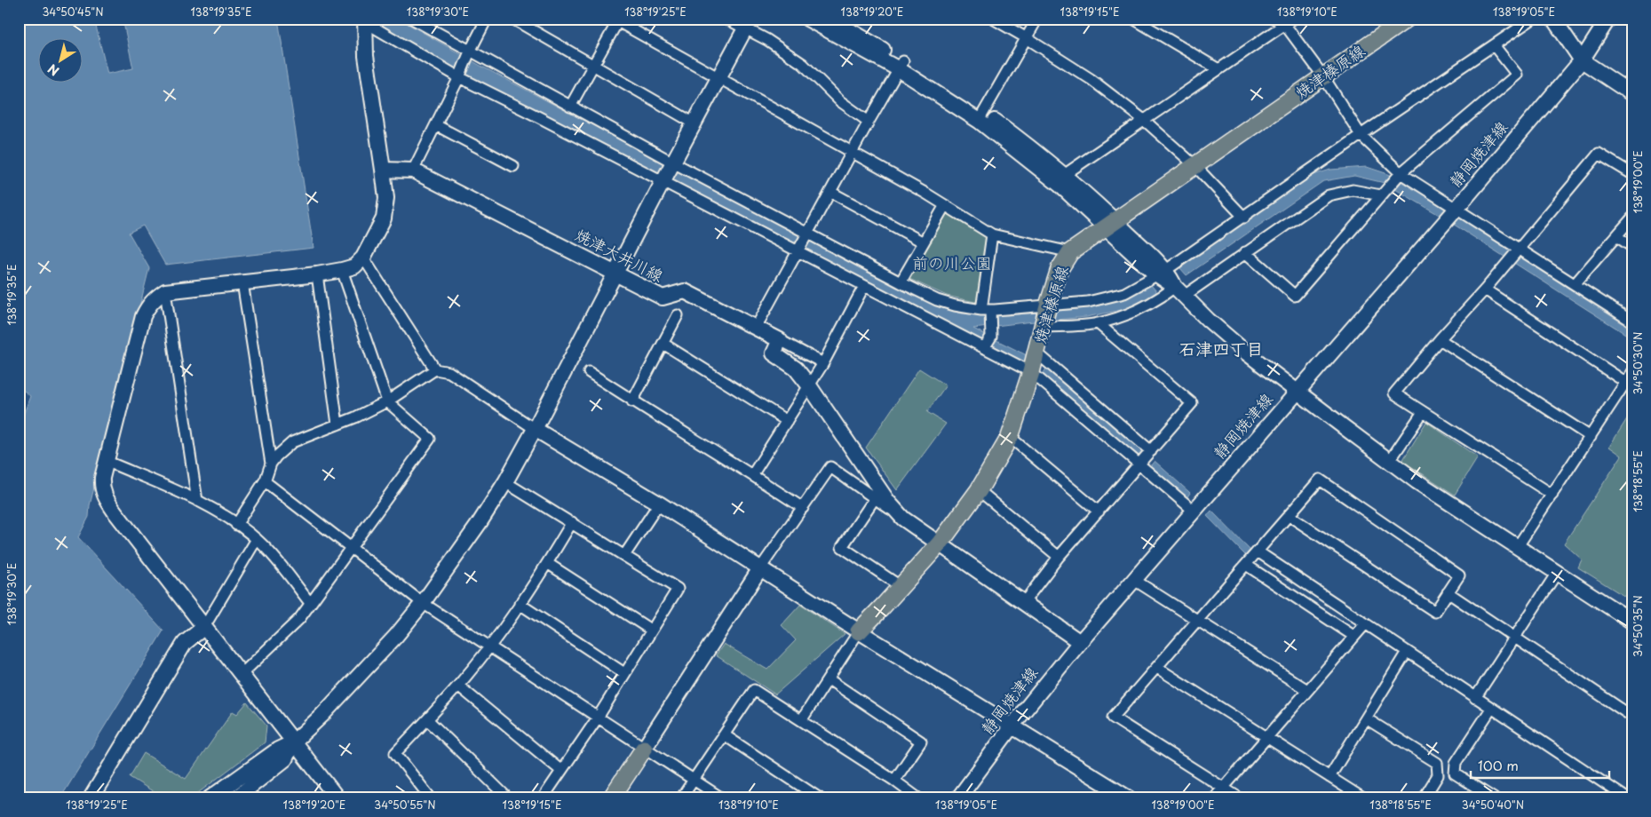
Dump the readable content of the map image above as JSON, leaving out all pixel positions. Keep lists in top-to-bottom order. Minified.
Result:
{"streets":{"main road":["焼津榛原線"],"street":["静岡焼津線","焼津大井川線"]},"districts":["石津四丁目"],"parks":["前の川公園"],"scale_bar":"100 m","north":"bottom left","coordinates":["34°50'45\"N","138°19'35\"E","138°19'30\"E","138°19'25\"E","138°19'20\"E","138°19'15\"E","138°19'10\"E","138°19'05\"E","138°19'00\"E","34°50'30\"N","138°18'55\"E","34°50'35\"N","34°50'55\"N","34°50'40\"N"]}
